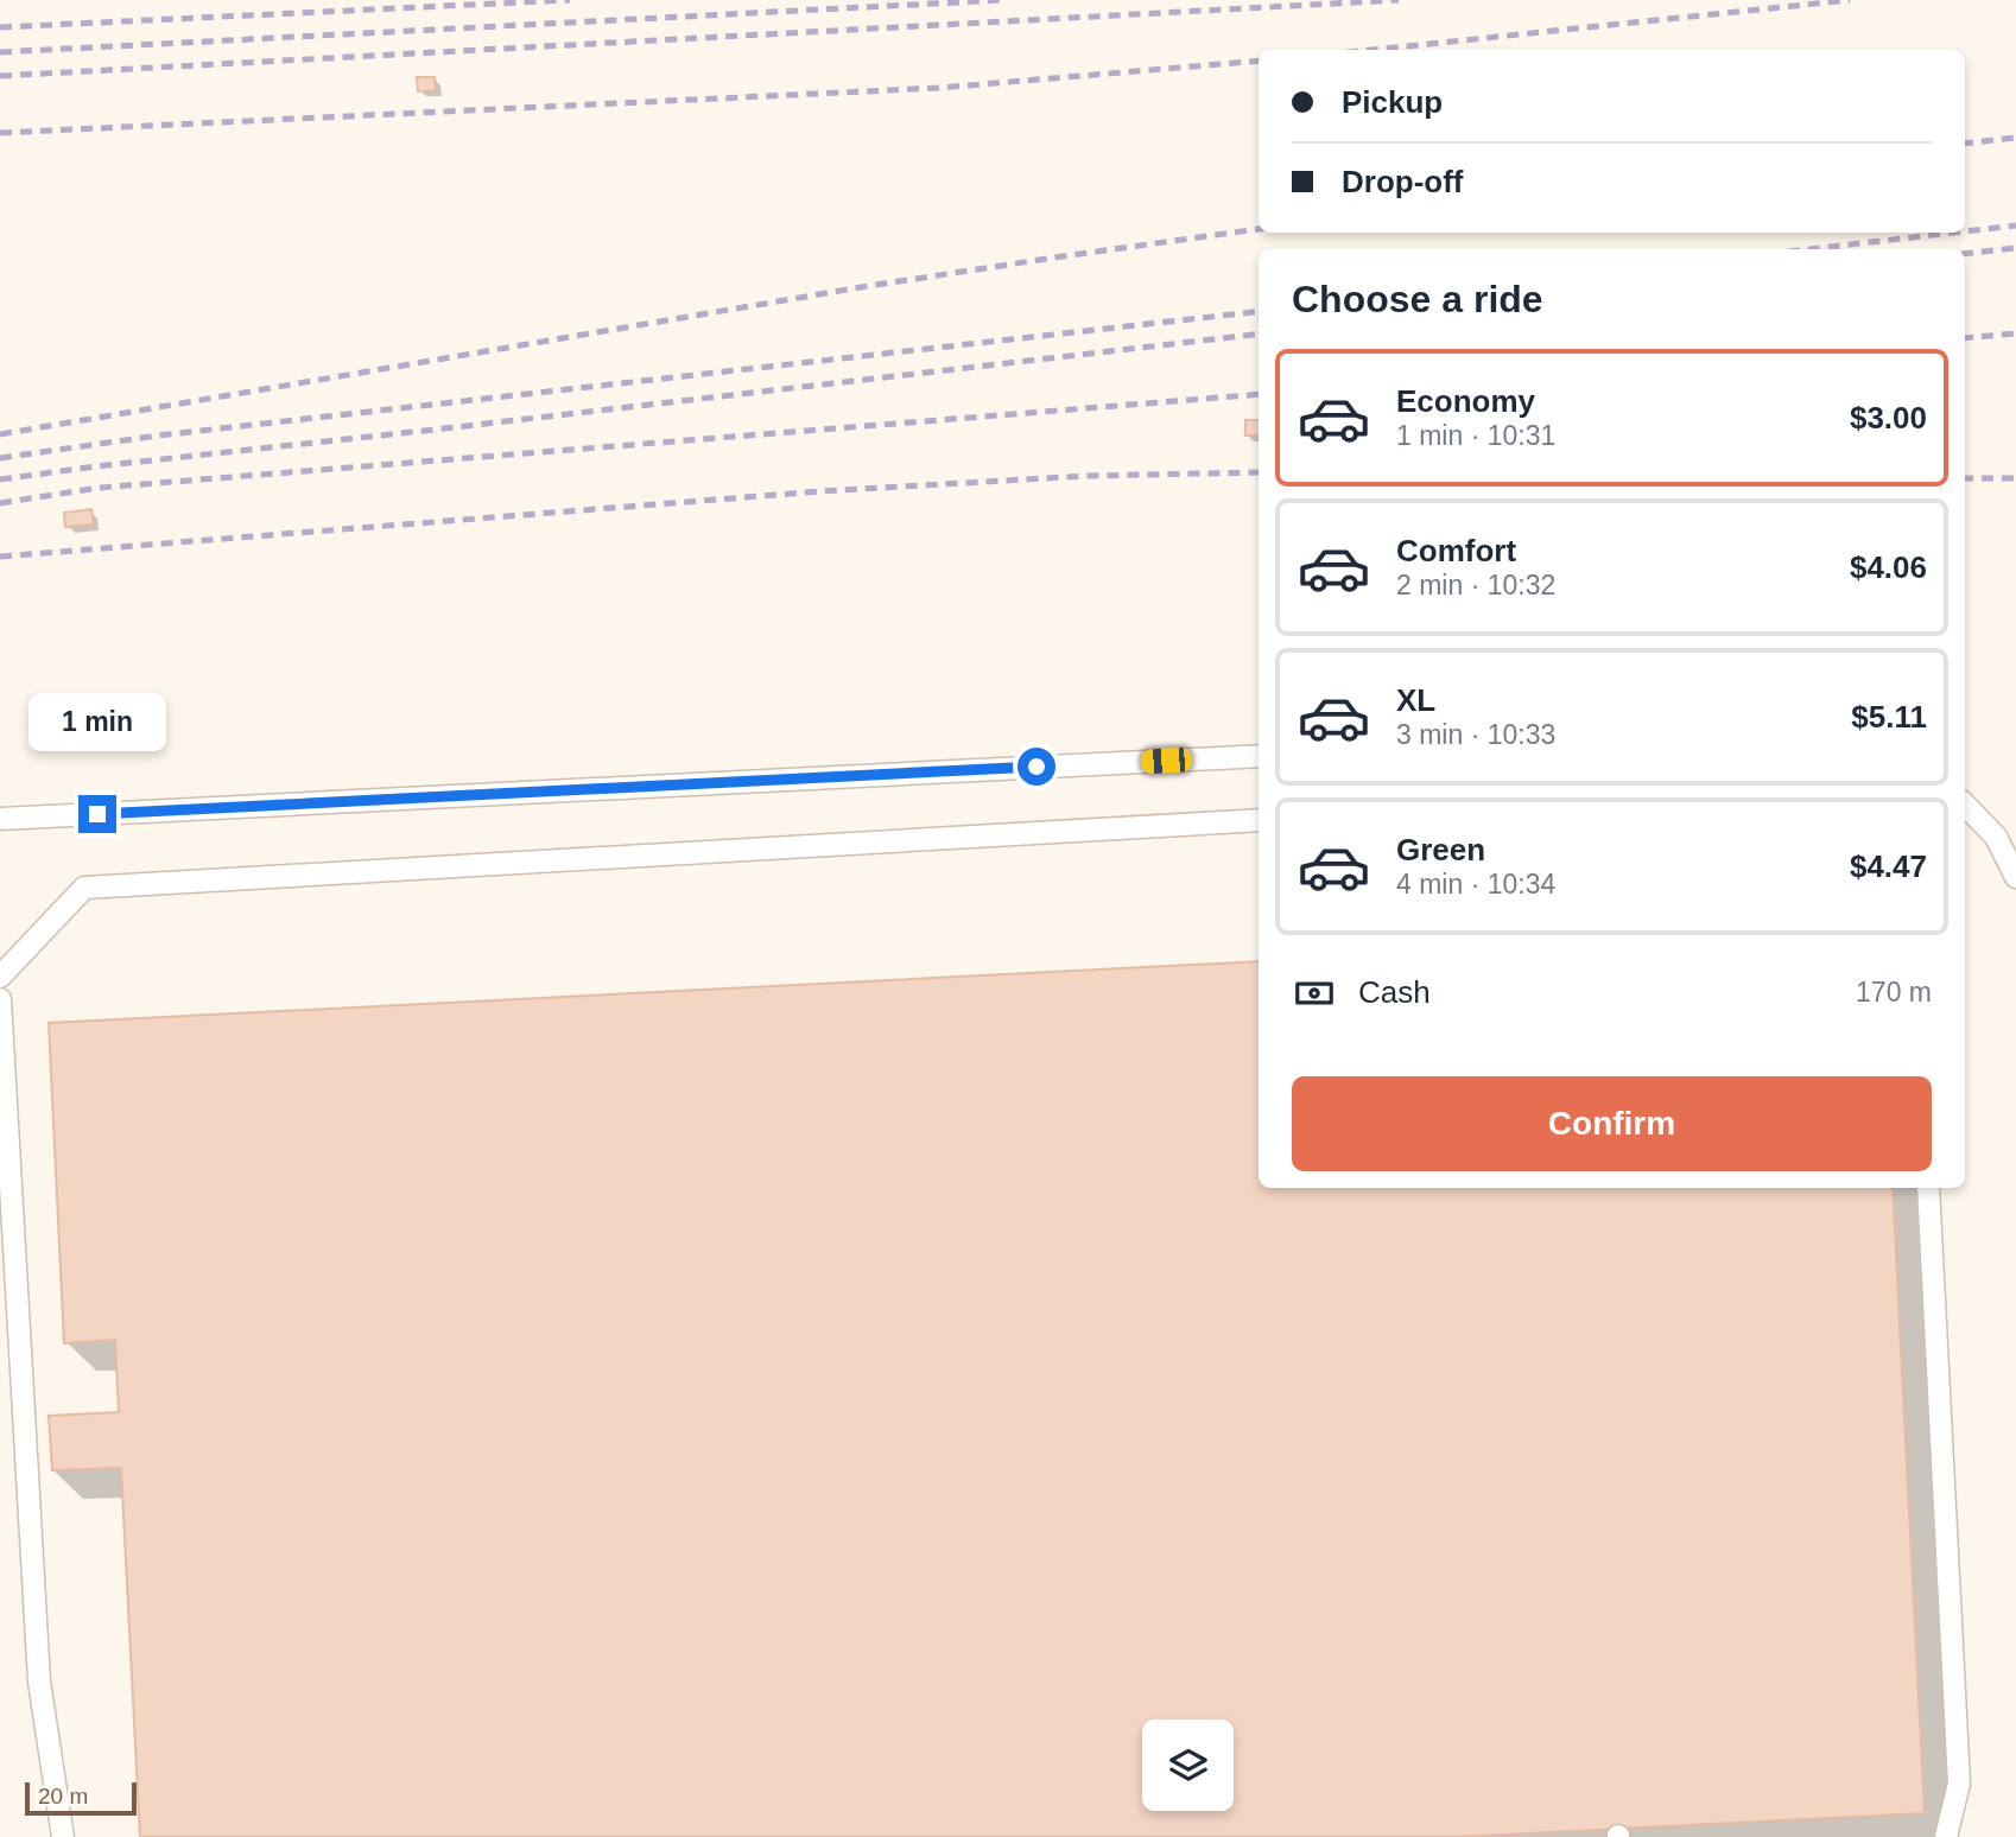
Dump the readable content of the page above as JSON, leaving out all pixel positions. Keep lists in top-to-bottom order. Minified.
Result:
{"scale_bar":"20 m","page":{"banner":["Pickup","Drop-off"],"heading":"Choose a ride","list":[{"name":"Economy","note":"1 min · 10:31","value":"$3.00"},{"name":"Comfort","note":"2 min · 10:32","value":"$4.06"},{"name":"XL","note":"3 min · 10:33","value":"$5.11"},{"name":"Green","note":"4 min · 10:34","value":"$4.47"}],"bubble":"1 min","pay":["Cash","170 m"],"buttons":"Confirm","scale":"20 m"}}
